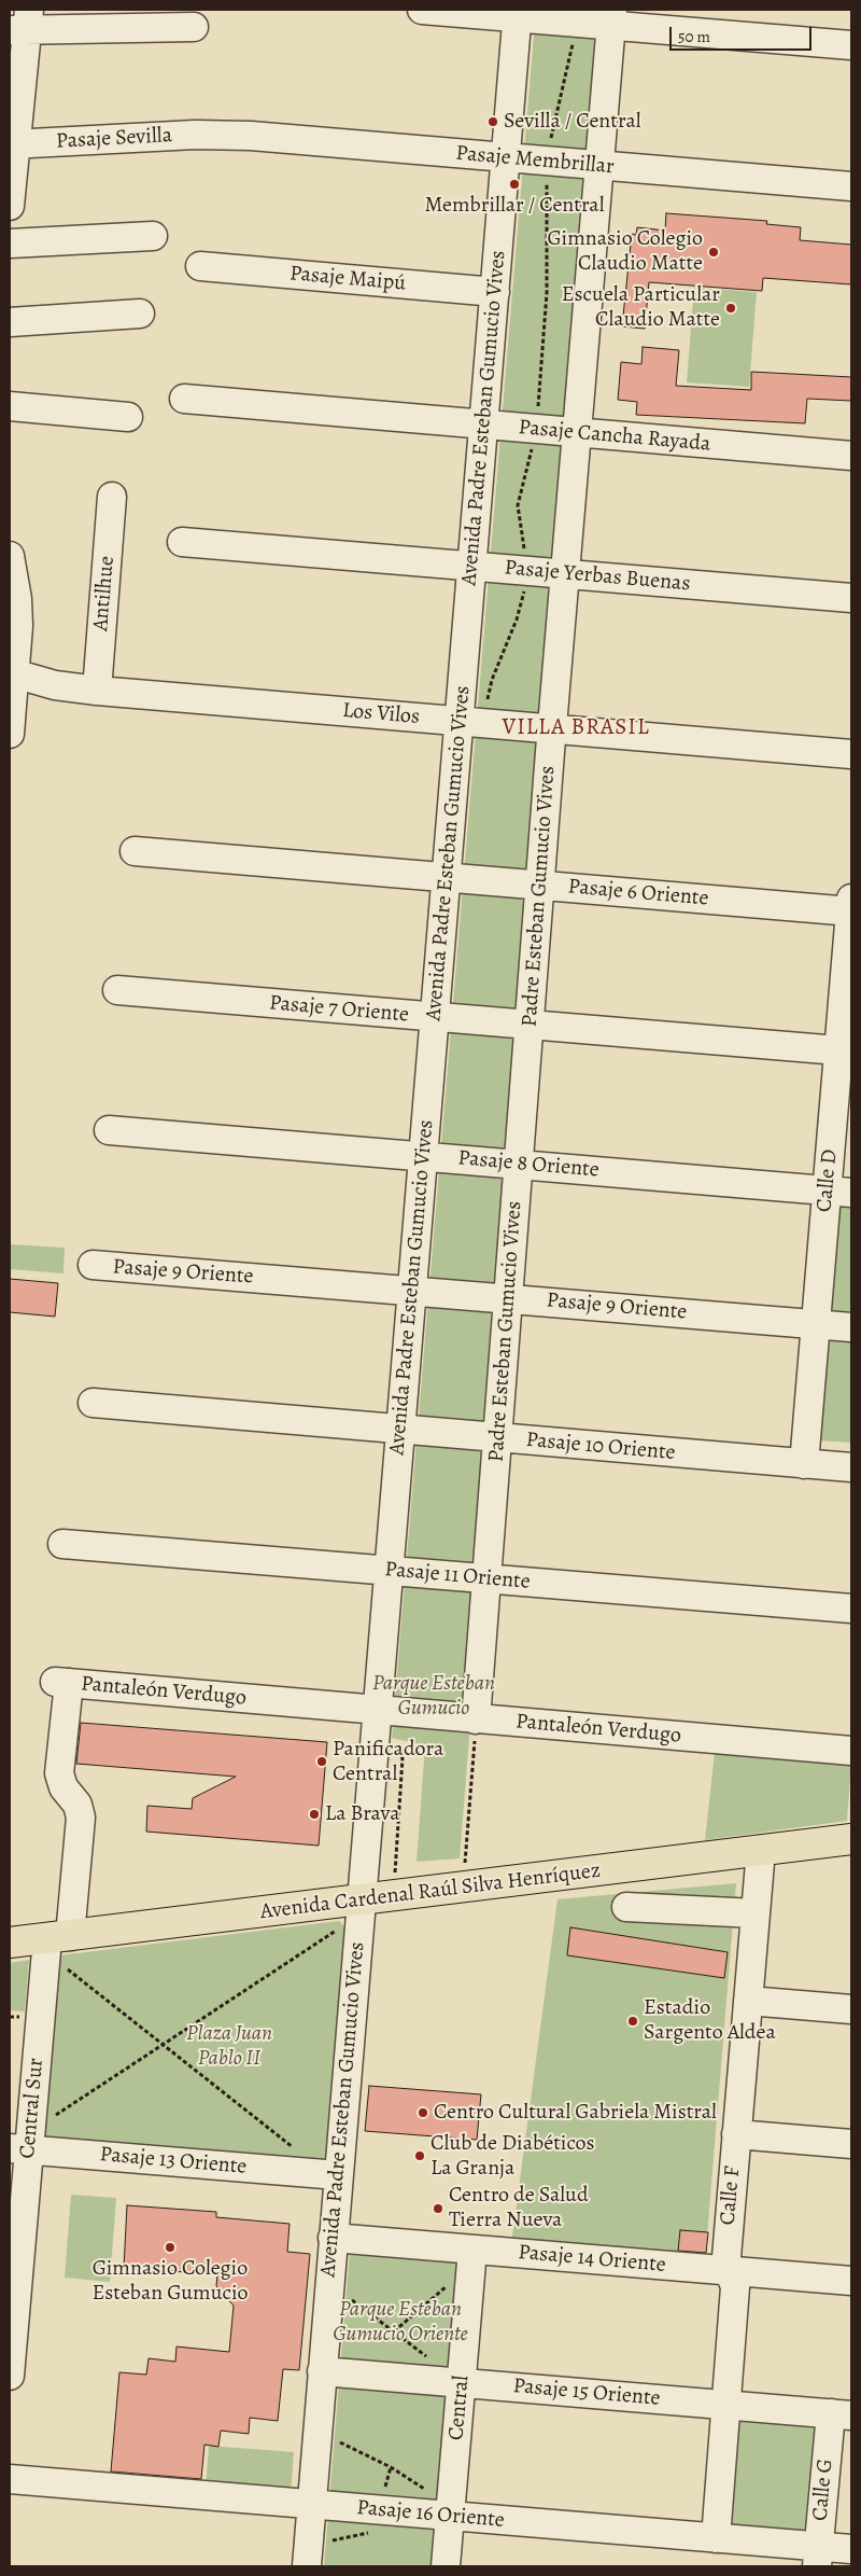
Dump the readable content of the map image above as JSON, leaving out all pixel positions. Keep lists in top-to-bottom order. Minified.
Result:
{"streets":{"main road":["Avenida Cardenal Raúl Silva Henríquez"],"street":["Pasaje Sevilla","Pasaje Membrillar","Pasaje Maipú","Avenida Padre Esteban Gumucio Vives","Pasaje Cancha Rayada","Pasaje Yerbas Buenas","Antilhue","Los Vilos","Pasaje 6 Oriente","Padre Esteban Gumucio Vives","Pasaje 7 Oriente","Pasaje 8 Oriente","Calle D","Pasaje 9 Oriente","Pasaje 10 Oriente","Pasaje 11 Oriente","Pantaleón Verdugo","Central Sur","Pasaje 13 Oriente","Calle F","Pasaje 14 Oriente","Pasaje 15 Oriente","Central","Calle G","Pasaje 16 Oriente"]},"crossings":[["Pasaje Sevilla","Pasaje Membrillar"],["Pasaje Membrillar","Avenida Padre Esteban Gumucio Vives"],["Pasaje Membrillar","Padre Esteban Gumucio Vives"],["Pasaje Maipú","Avenida Padre Esteban Gumucio Vives"],["Avenida Padre Esteban Gumucio Vives","Pasaje Cancha Rayada"],["Avenida Padre Esteban Gumucio Vives","Pasaje Yerbas Buenas"],["Avenida Padre Esteban Gumucio Vives","Los Vilos"],["Avenida Padre Esteban Gumucio Vives","Pasaje 6 Oriente"],["Avenida Padre Esteban Gumucio Vives","Pasaje 7 Oriente"],["Avenida Padre Esteban Gumucio Vives","Pasaje 8 Oriente"],["Avenida Padre Esteban Gumucio Vives","Pasaje 9 Oriente"],["Avenida Padre Esteban Gumucio Vives","Pasaje 10 Oriente"],["Avenida Padre Esteban Gumucio Vives","Pasaje 11 Oriente"],["Avenida Padre Esteban Gumucio Vives","Pantaleón Verdugo"],["Avenida Padre Esteban Gumucio Vives","Avenida Cardenal Raúl Silva Henríquez"],["Avenida Padre Esteban Gumucio Vives","Pasaje 13 Oriente"],["Avenida Padre Esteban Gumucio Vives","Pasaje 14 Oriente"],["Avenida Padre Esteban Gumucio Vives","Pasaje 15 Oriente"],["Avenida Padre Esteban Gumucio Vives","Pasaje 16 Oriente"],["Pasaje Cancha Rayada","Padre Esteban Gumucio Vives"],["Pasaje Yerbas Buenas","Padre Esteban Gumucio Vives"],["Antilhue","Los Vilos"],["Los Vilos","Padre Esteban Gumucio Vives"],["Pasaje 6 Oriente","Padre Esteban Gumucio Vives"],["Pasaje 6 Oriente","Calle D"],["Padre Esteban Gumucio Vives","Pasaje 7 Oriente"],["Padre Esteban Gumucio Vives","Pasaje 8 Oriente"],["Padre Esteban Gumucio Vives","Pasaje 9 Oriente"],["Padre Esteban Gumucio Vives","Pasaje 10 Oriente"],["Padre Esteban Gumucio Vives","Pasaje 11 Oriente"],["Padre Esteban Gumucio Vives","Pantaleón Verdugo"],["Pasaje 7 Oriente","Calle D"],["Pasaje 8 Oriente","Calle D"],["Calle D","Pasaje 9 Oriente"],["Calle D","Pasaje 10 Oriente"],["Pantaleón Verdugo","Central Sur"],["Avenida Cardenal Raúl Silva Henríquez","Central Sur"],["Avenida Cardenal Raúl Silva Henríquez","Calle F"],["Central Sur","Pasaje 13 Oriente"],["Calle F","Pasaje 14 Oriente"],["Calle F","Pasaje 15 Oriente"],["Calle F","Pasaje 16 Oriente"],["Pasaje 14 Oriente","Central"],["Pasaje 15 Oriente","Central"],["Pasaje 15 Oriente","Calle G"],["Central","Pasaje 16 Oriente"],["Calle G","Pasaje 16 Oriente"]],"districts":["VILLA BRASIL"],"parks":["Parque Esteban Gumucio","Plaza Juan Pablo II","Parque Esteban Gumucio Oriente"],"places":["Sevilla / Central","Membrillar / Central","Gimnasio Colegio Claudio Matte","Escuela Particular Claudio Matte","Panificadora Central","La Brava","Estadio Sargento Aldea","Centro Cultural Gabriela Mistral","Club de Diabéticos La Granja","Centro de Salud Tierra Nueva","Gimnasio Colegio Esteban Gumucio"],"scale_bar":"50 m"}
